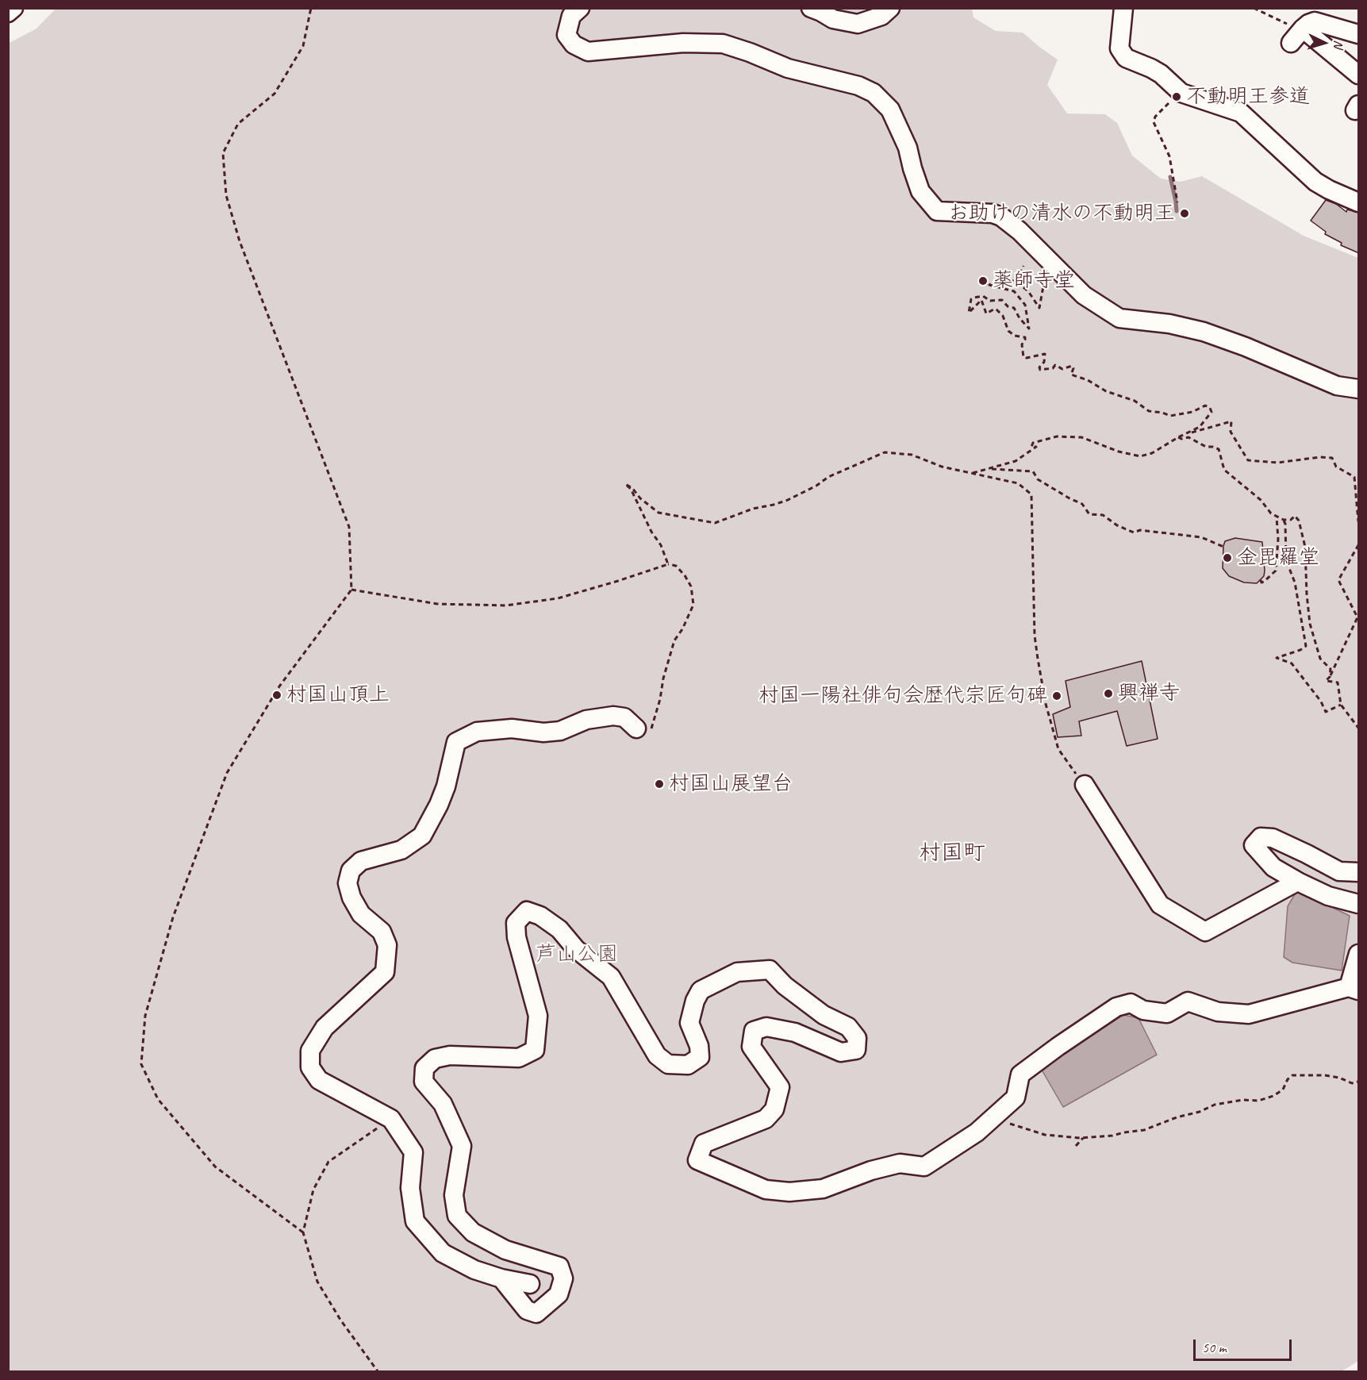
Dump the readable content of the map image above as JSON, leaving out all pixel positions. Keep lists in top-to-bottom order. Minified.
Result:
{"districts":["村国町"],"parks":["芦山公園"],"places":["不動明王参道","お助けの清水の不動明王","薬師寺堂","金毘羅堂","興禅寺","村国山頂上","村国一陽社俳句会歴代宗匠句碑","村国山展望台"],"scale_bar":"50 m","north":"right"}
